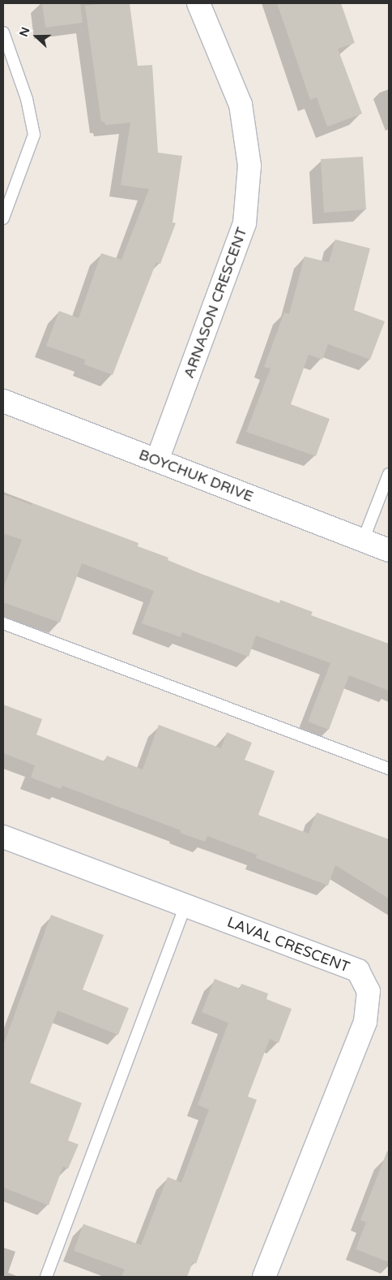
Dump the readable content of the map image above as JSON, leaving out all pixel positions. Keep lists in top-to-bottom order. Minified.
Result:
{"streets":{"street":["ARNASON CRESCENT","BOYCHUK DRIVE","LAVAL CRESCENT"]},"crossings":[["ARNASON CRESCENT","BOYCHUK DRIVE"]],"north":"left"}
